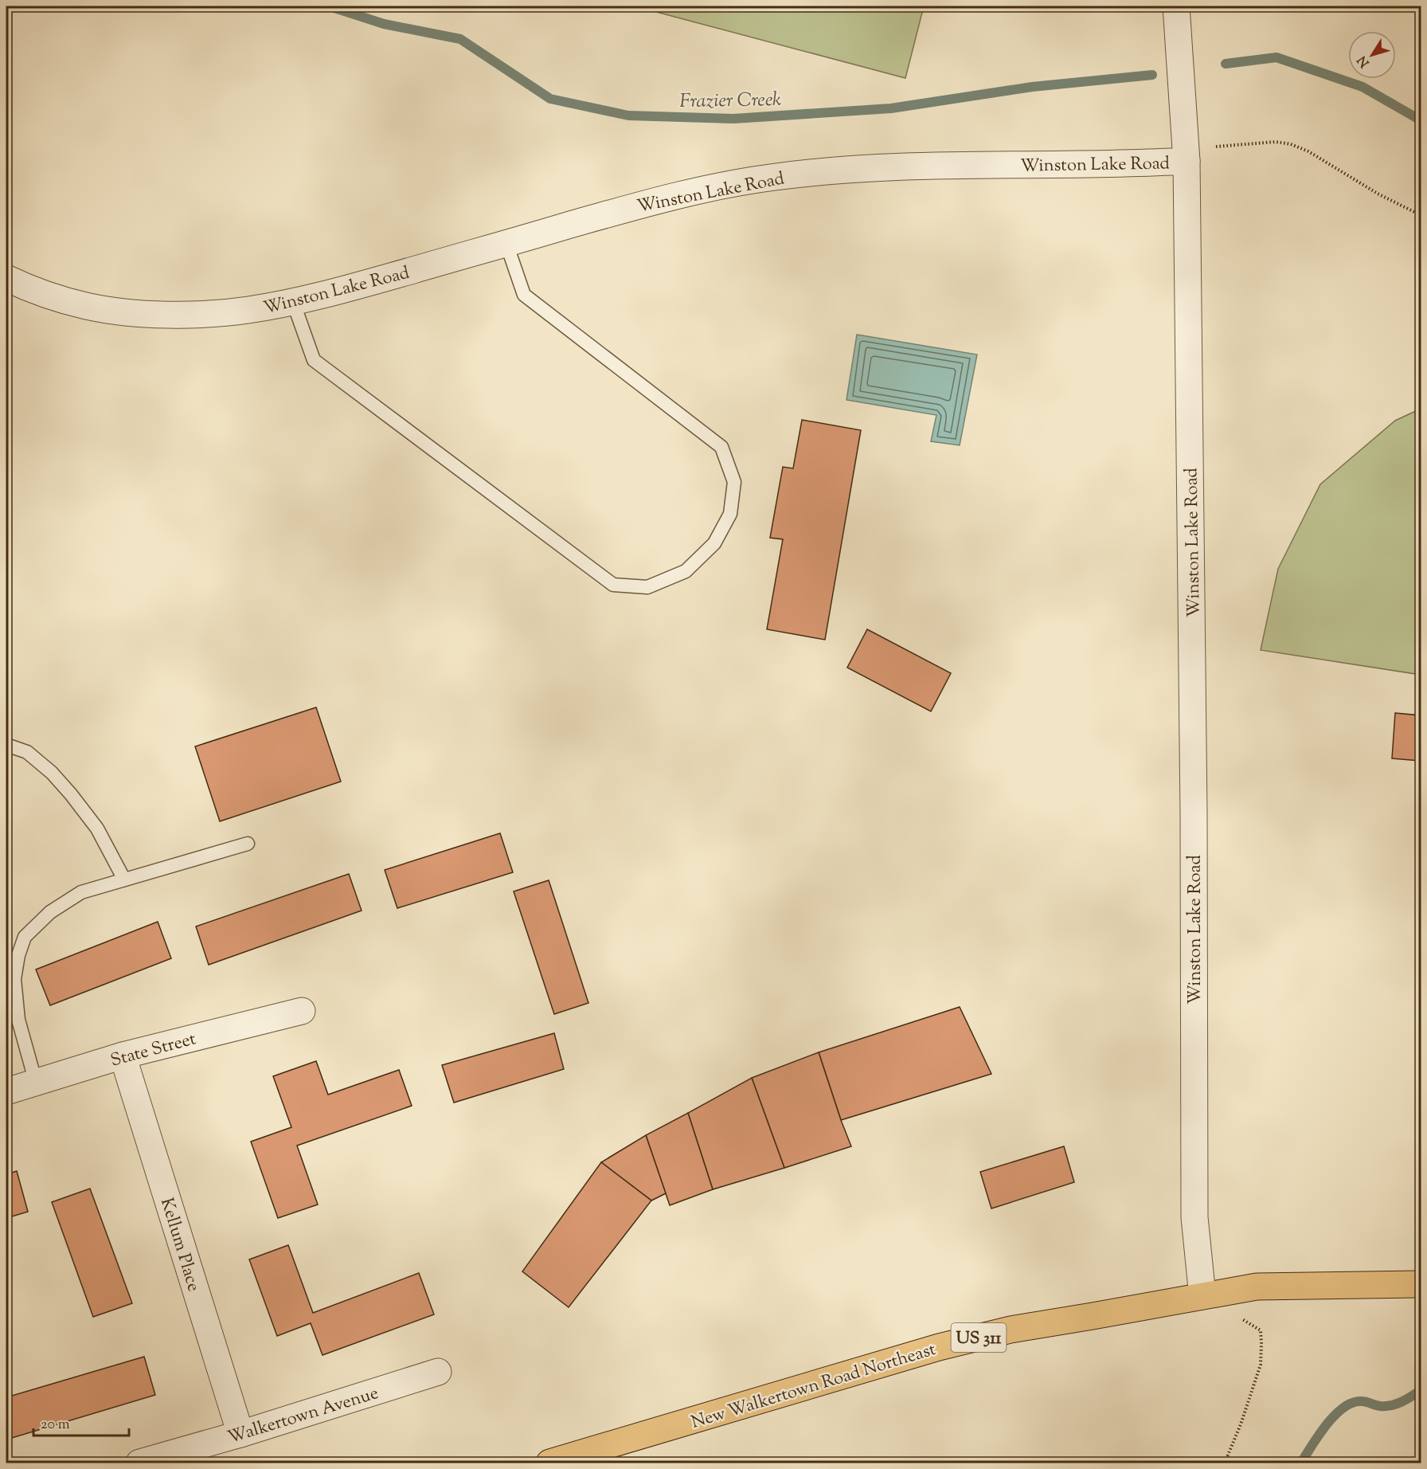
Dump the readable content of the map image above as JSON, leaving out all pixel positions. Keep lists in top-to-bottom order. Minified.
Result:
{"streets":{"main road":["US 311","New Walkertown Road Northeast"],"street":["Winston Lake Road","State Street","Kellum Place","Walkertown Avenue"]},"crossings":[["Winston Lake Road","New Walkertown Road Northeast"],["State Street","Kellum Place"],["Kellum Place","Walkertown Avenue"]],"water":["Frazier Creek"],"scale_bar":"20 m","north":"bottom left"}
